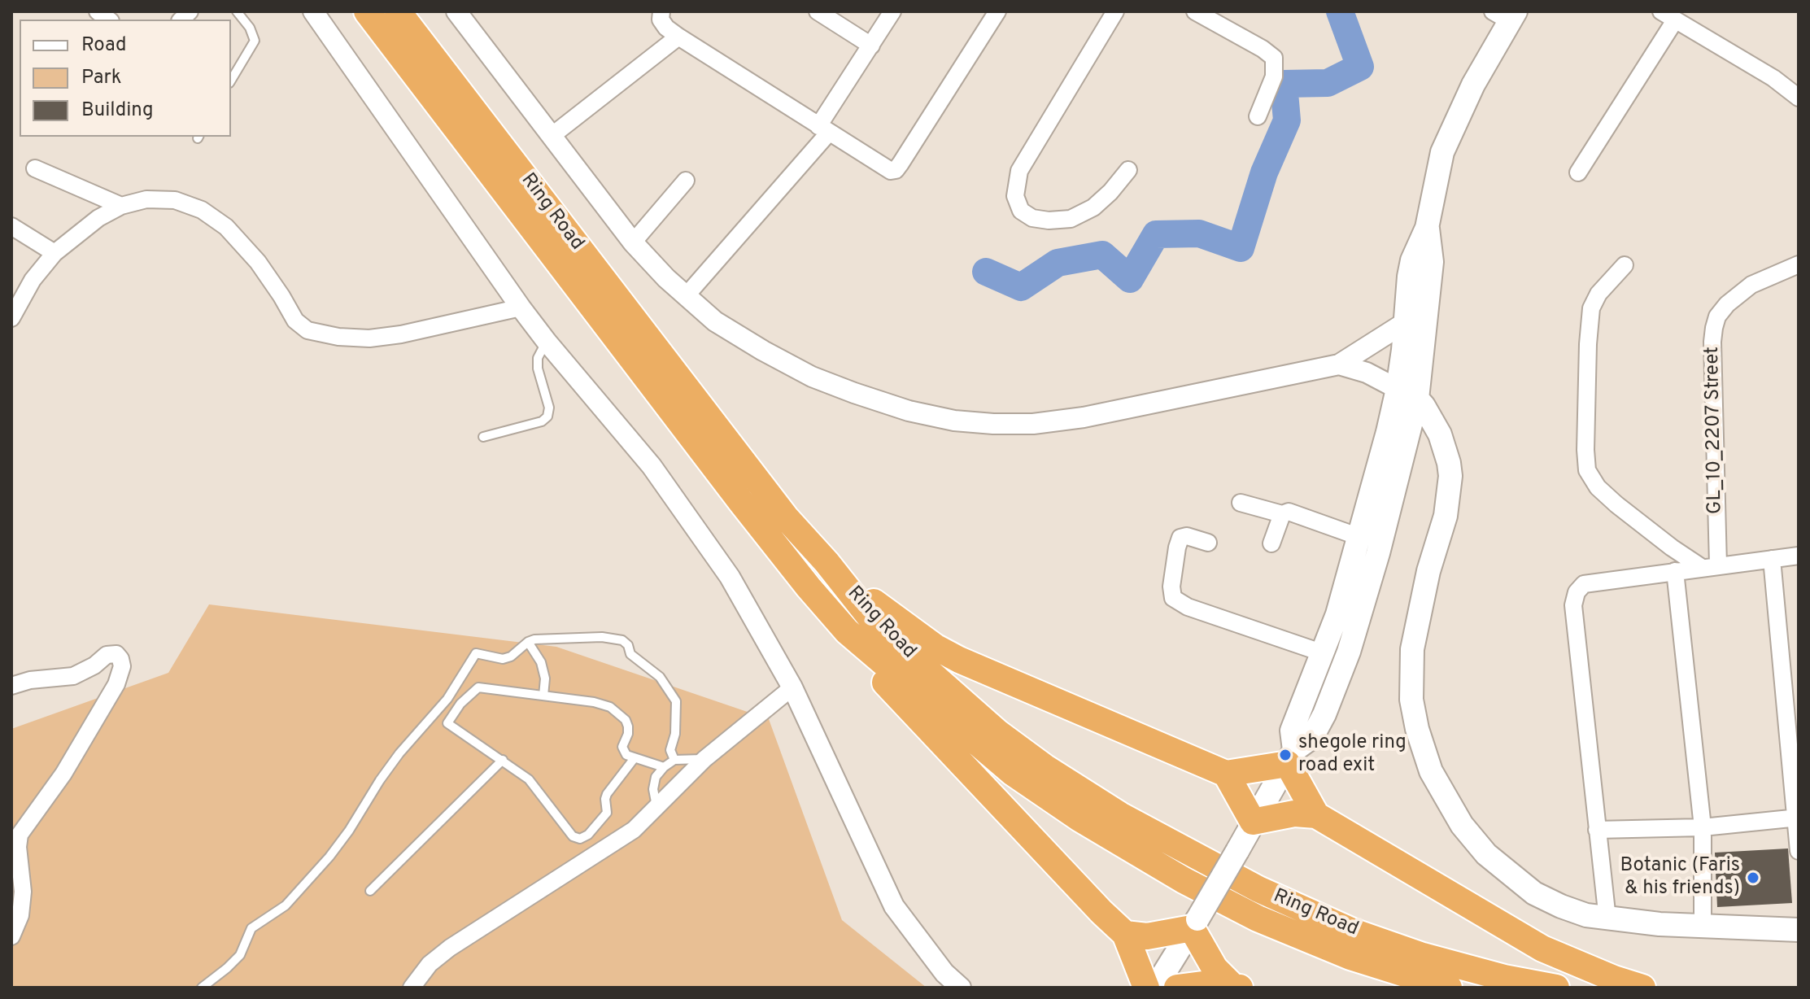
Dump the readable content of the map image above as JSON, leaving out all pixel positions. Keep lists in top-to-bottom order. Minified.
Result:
{"streets":{"highway":["Ring Road"],"street":["GL_10_2207 Street"]},"places":["shegole ring road exit","Botanic (Faris & his friends)"],"legend":["Road","Park","Building"]}
